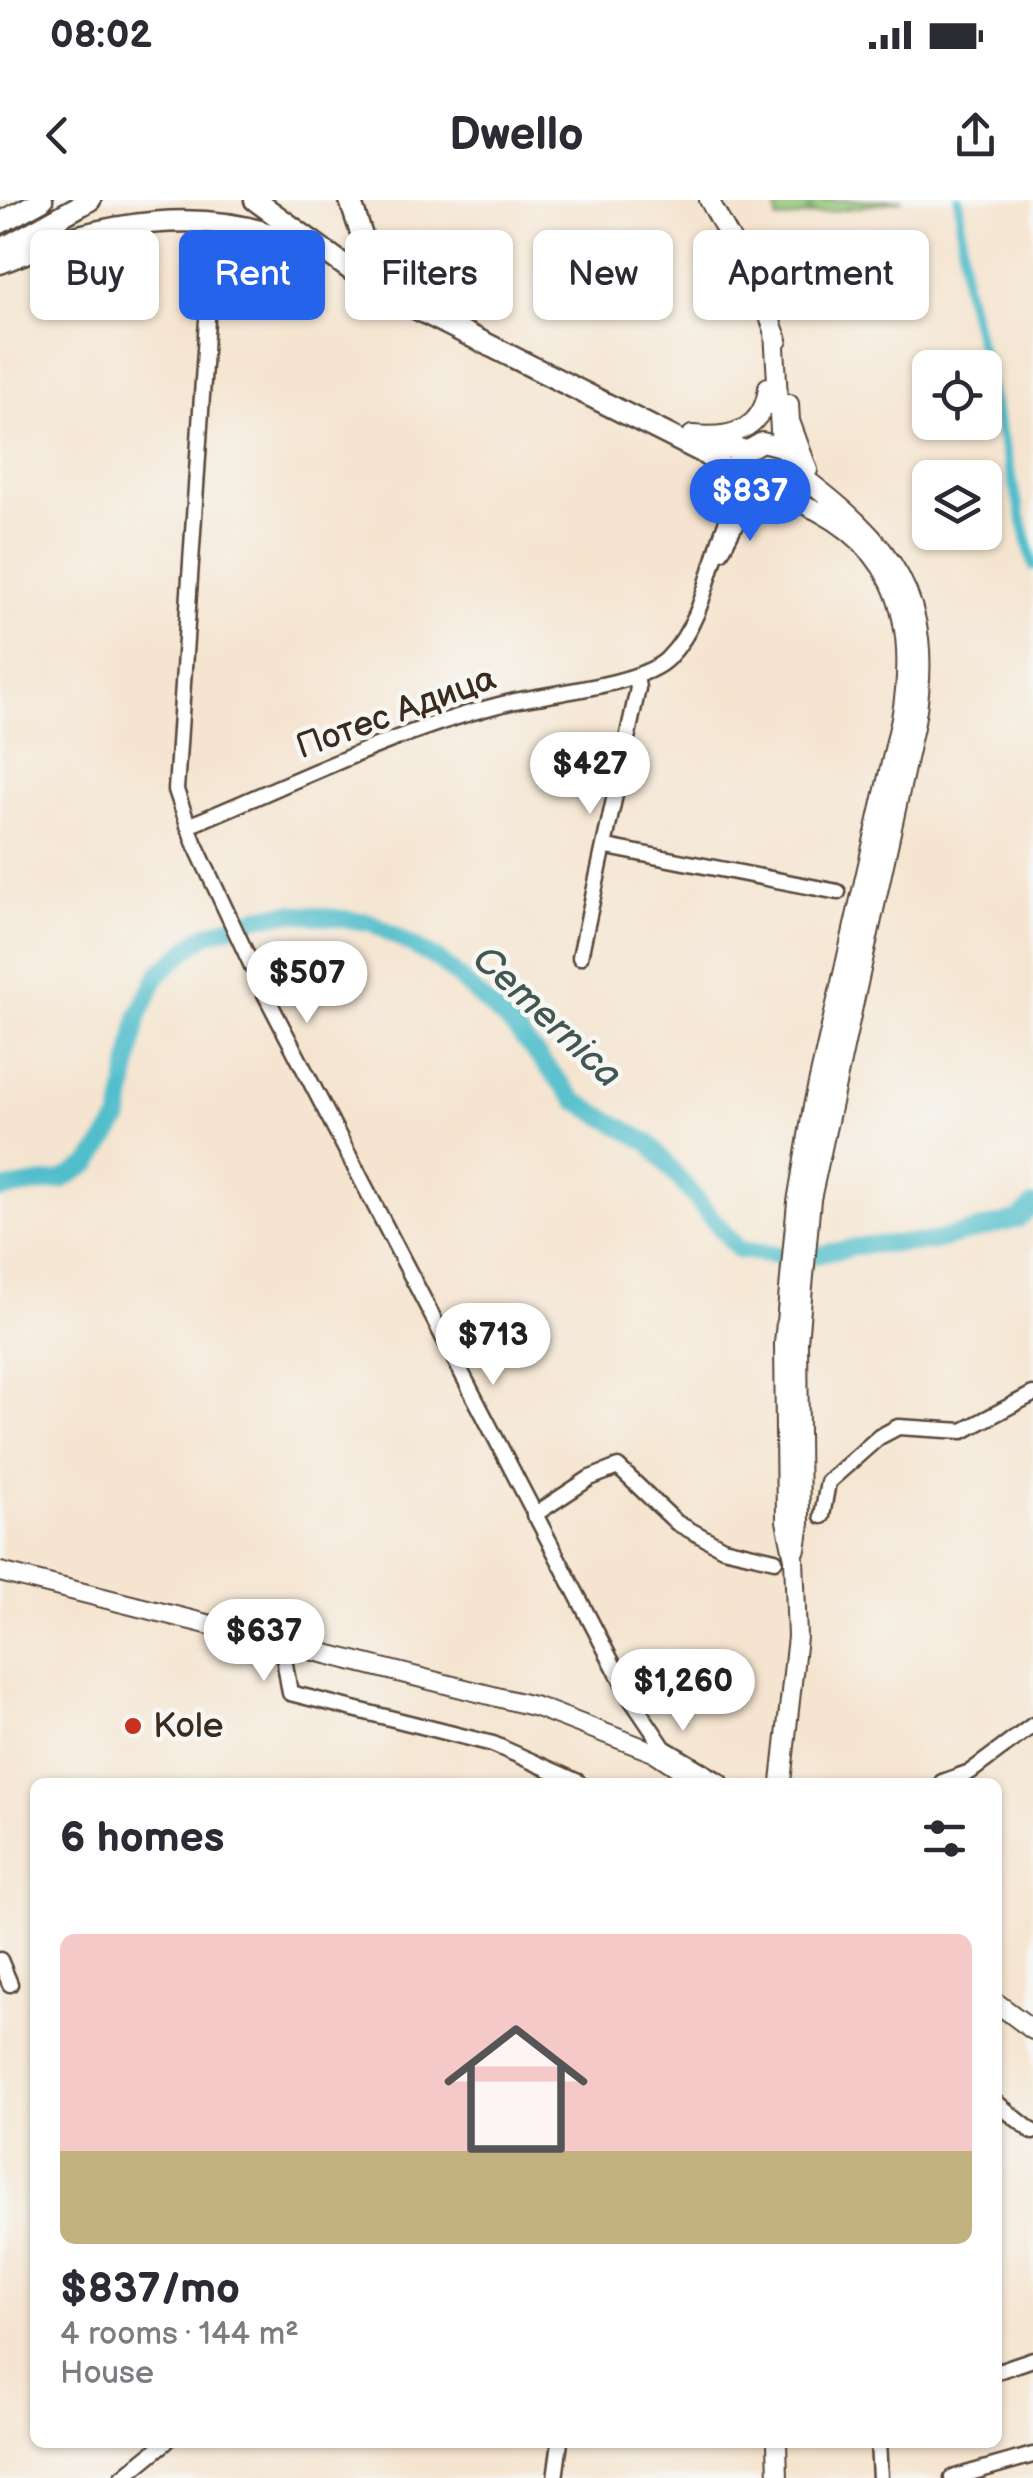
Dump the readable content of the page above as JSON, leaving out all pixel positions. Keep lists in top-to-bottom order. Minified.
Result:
{"streets":{"street":["Потес Адица"]},"water":["Cemernica"],"places":["Kole"],"page":{"status":"08:02","header":"Dwello","chip":["Buy","Rent","Filters","New","Apartment"],"price":["$837","$427","$507","$713","$637","$1,260"],"heading":"6 homes","list":[{"name":"$837/mo","note":"4 rooms · 144 m² · House"}]}}
